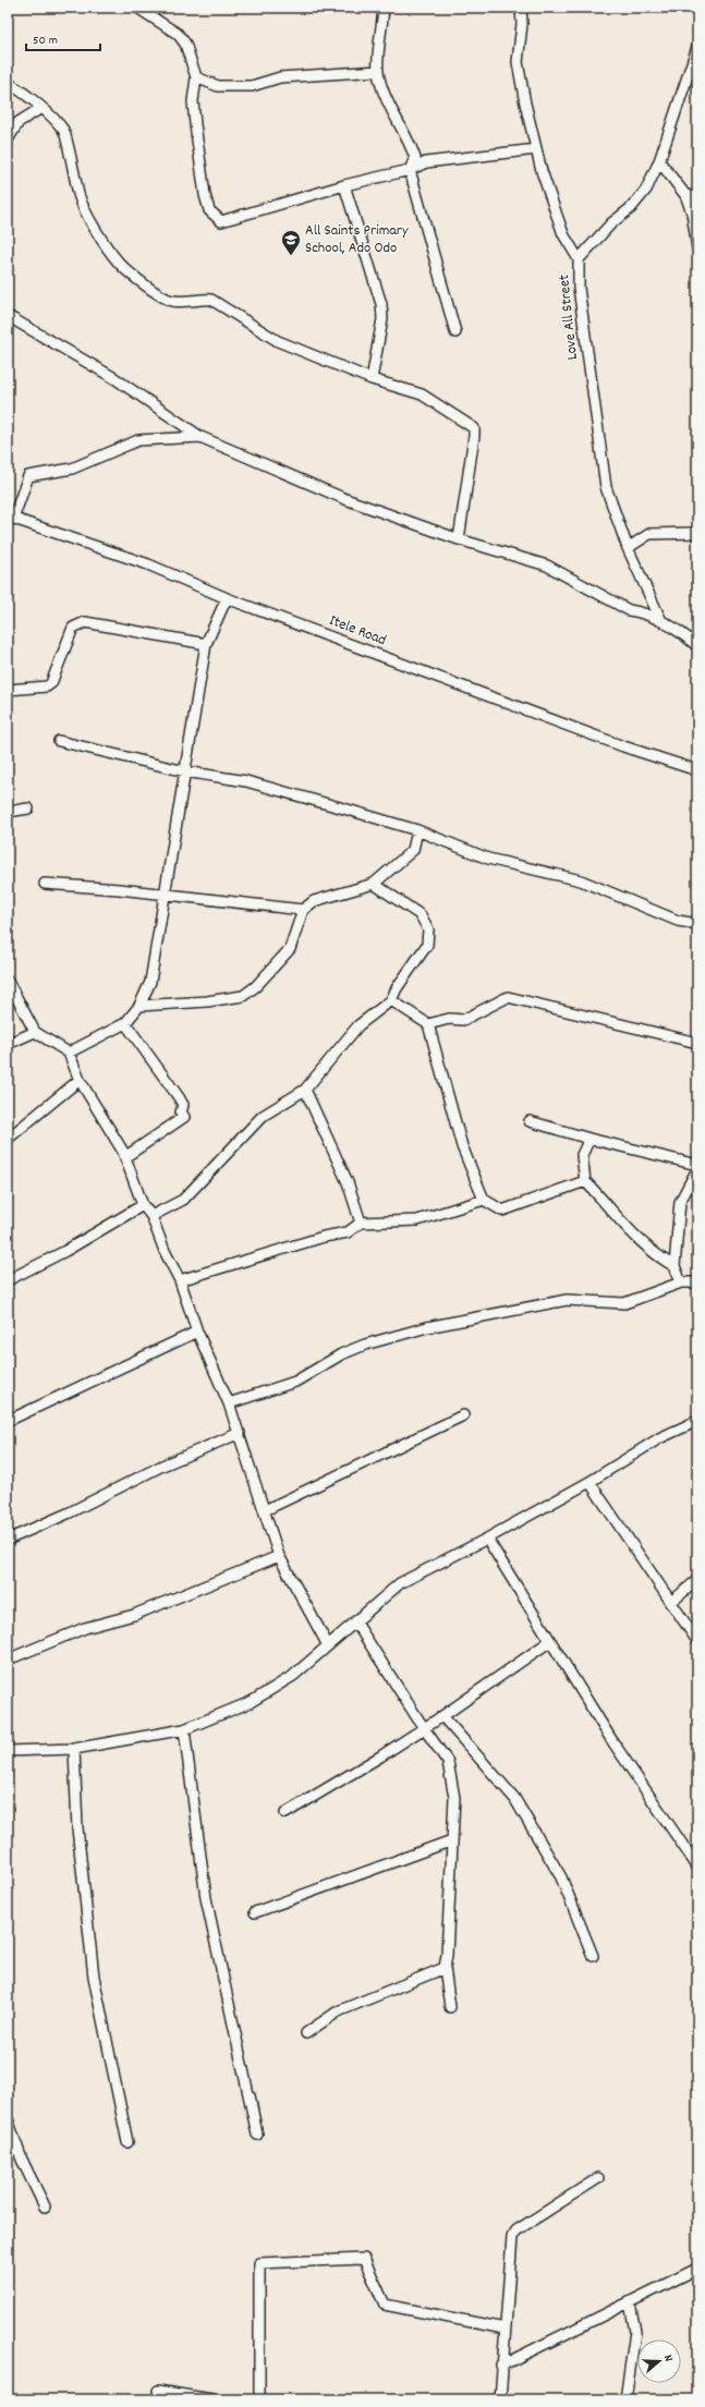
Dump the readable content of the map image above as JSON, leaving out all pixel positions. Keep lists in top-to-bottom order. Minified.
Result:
{"streets":{"street":["Love All Street","Itele Road"]},"places":{"school or university":["All Saints Primary School, Ado Odo"]},"scale_bar":"50 m","north":"right"}
